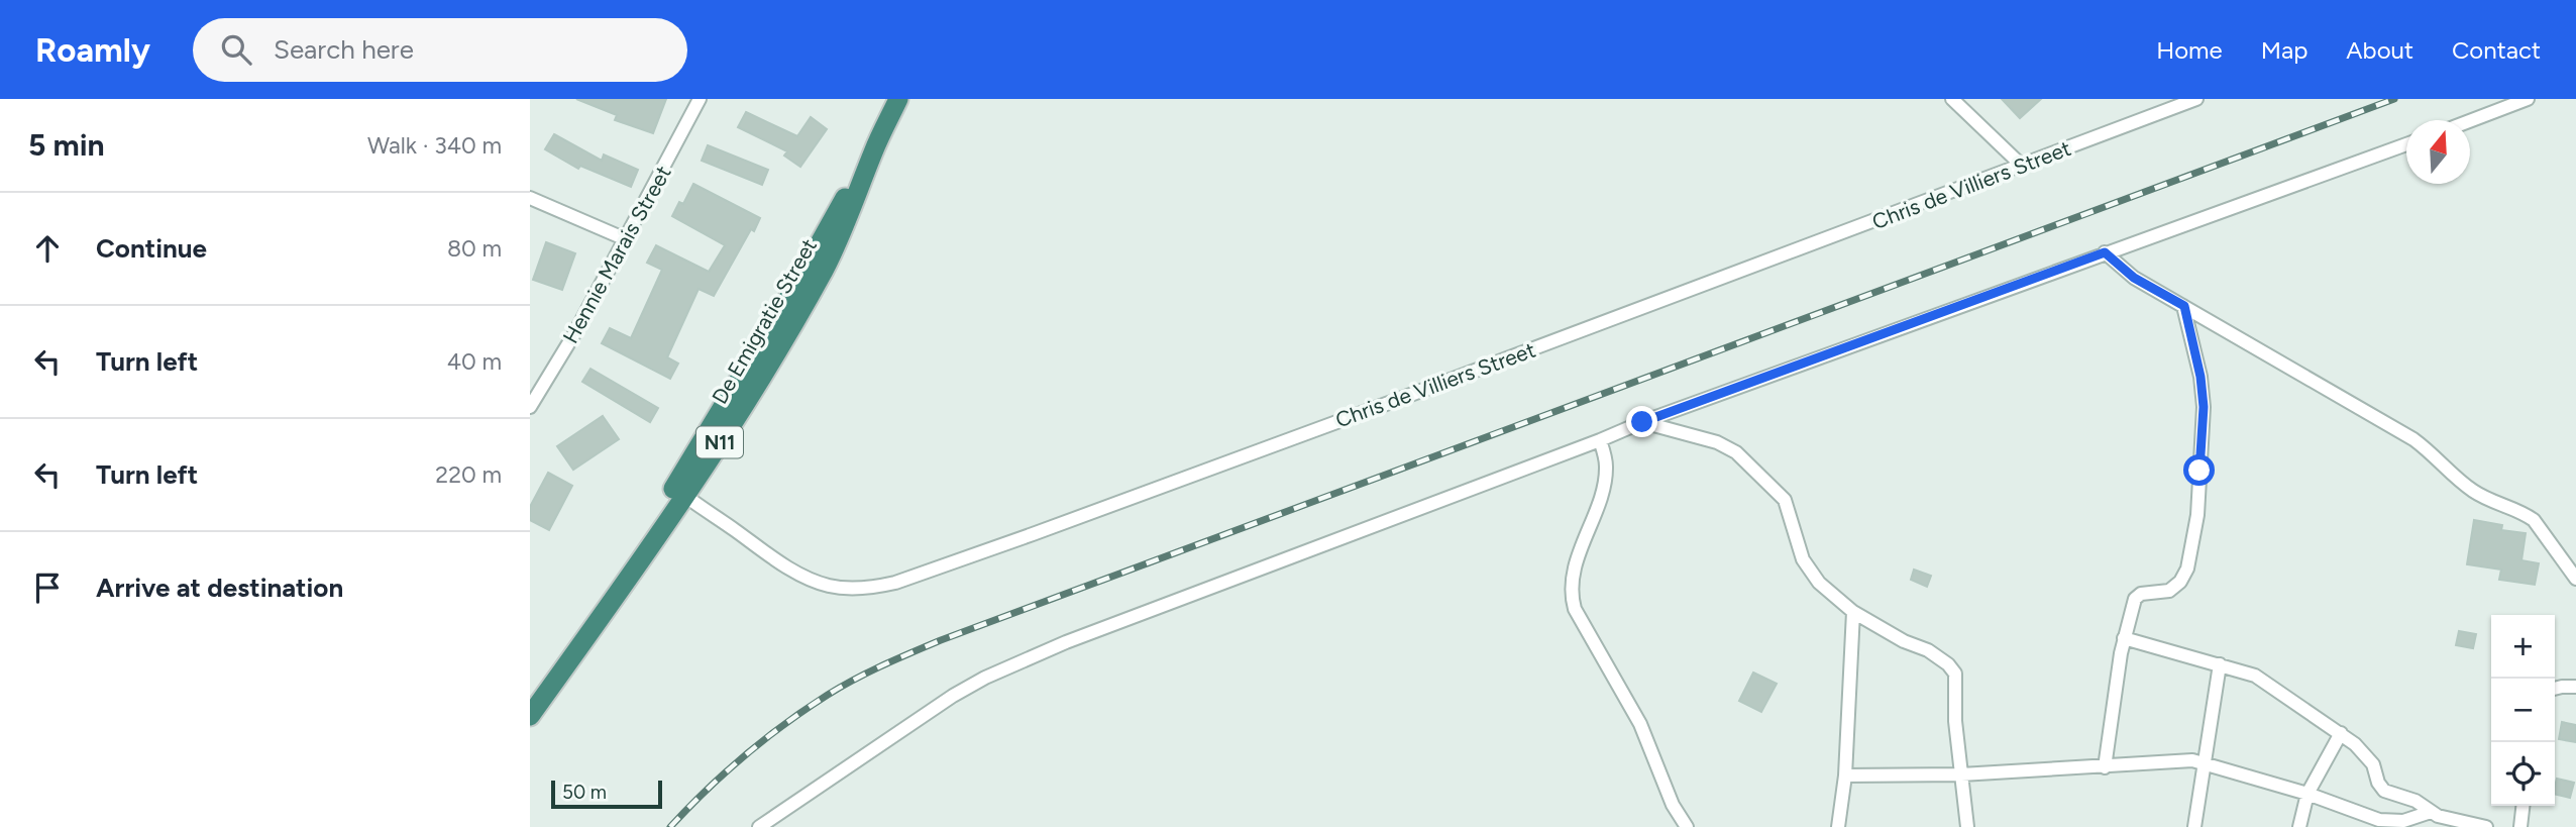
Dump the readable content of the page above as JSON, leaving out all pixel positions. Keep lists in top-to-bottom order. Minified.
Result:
{"streets":{"highway":["De Emigratie Street","N11"],"street":["Chris de Villiers Street","Hennie Marais Street"]},"crossings":[["Chris de Villiers Street","De Emigratie Street"]],"scale_bar":"50 m","north":"top","page":{"header":"Roamly","search":"Search here","nav":["Home","Map","About","Contact"],"heading":["5 min","Walk · 340 m"],"list":[["Continue","80 m"],["Turn left","40 m"],["Turn left","220 m"],"Arrive at destination"],"map_buttons":["+","−"],"scale":"50 m"}}
